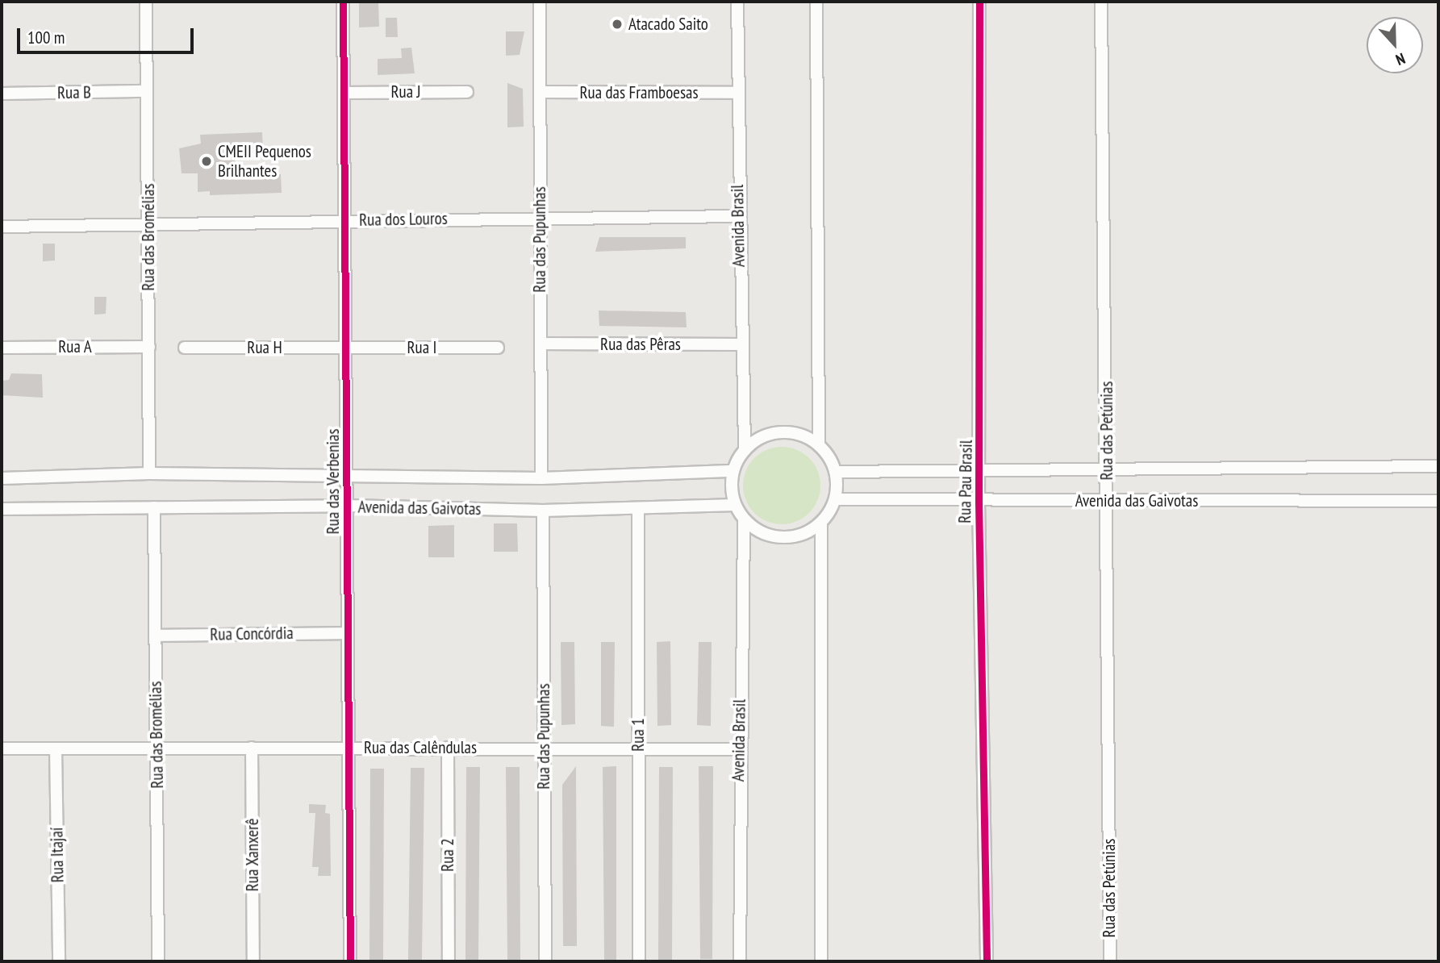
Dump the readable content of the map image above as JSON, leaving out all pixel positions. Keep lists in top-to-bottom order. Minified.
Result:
{"streets":{"street":["Rua J","Rua B","Rua das Framboesas","Rua dos Louros","Avenida Brasil","Rua das Bromélias","Rua das Pupunhas","Rua das Pêras","Rua A","Rua H","Rua I","Rua das Petúnias","Rua das Verbenias","Rua Pau Brasil","Avenida das Gaivotas","Rua Concórdia","Rua 1","Rua das Calêndulas","Rua Itajaí","Rua Xanxerê","Rua 2"]},"crossings":[["Rua J","Rua das Verbenias"],["Rua B","Rua das Bromélias"],["Rua das Framboesas","Avenida Brasil"],["Rua das Framboesas","Rua das Pupunhas"],["Rua dos Louros","Avenida Brasil"],["Rua dos Louros","Rua das Bromélias"],["Rua dos Louros","Rua das Pupunhas"],["Rua dos Louros","Rua das Verbenias"],["Avenida Brasil","Rua das Pêras"],["Avenida Brasil","Avenida das Gaivotas"],["Avenida Brasil","Rua das Calêndulas"],["Rua das Bromélias","Rua A"],["Rua das Bromélias","Avenida das Gaivotas"],["Rua das Bromélias","Rua Concórdia"],["Rua das Bromélias","Rua das Calêndulas"],["Rua das Pupunhas","Rua das Pêras"],["Rua das Pupunhas","Avenida das Gaivotas"],["Rua das Pupunhas","Rua das Calêndulas"],["Rua H","Rua I"],["Rua H","Rua das Verbenias"],["Rua I","Rua das Verbenias"],["Rua das Petúnias","Avenida das Gaivotas"],["Rua das Verbenias","Avenida das Gaivotas"],["Rua das Verbenias","Rua Concórdia"],["Rua das Verbenias","Rua das Calêndulas"],["Rua Pau Brasil","Avenida das Gaivotas"],["Avenida das Gaivotas","Rua 1"],["Rua 1","Rua das Calêndulas"],["Rua das Calêndulas","Rua Itajaí"],["Rua das Calêndulas","Rua Xanxerê"],["Rua das Calêndulas","Rua 2"]],"places":["Atacado Saito","CMEII Pequenos Brilhantes"],"scale_bar":"100 m","north":"bottom"}
